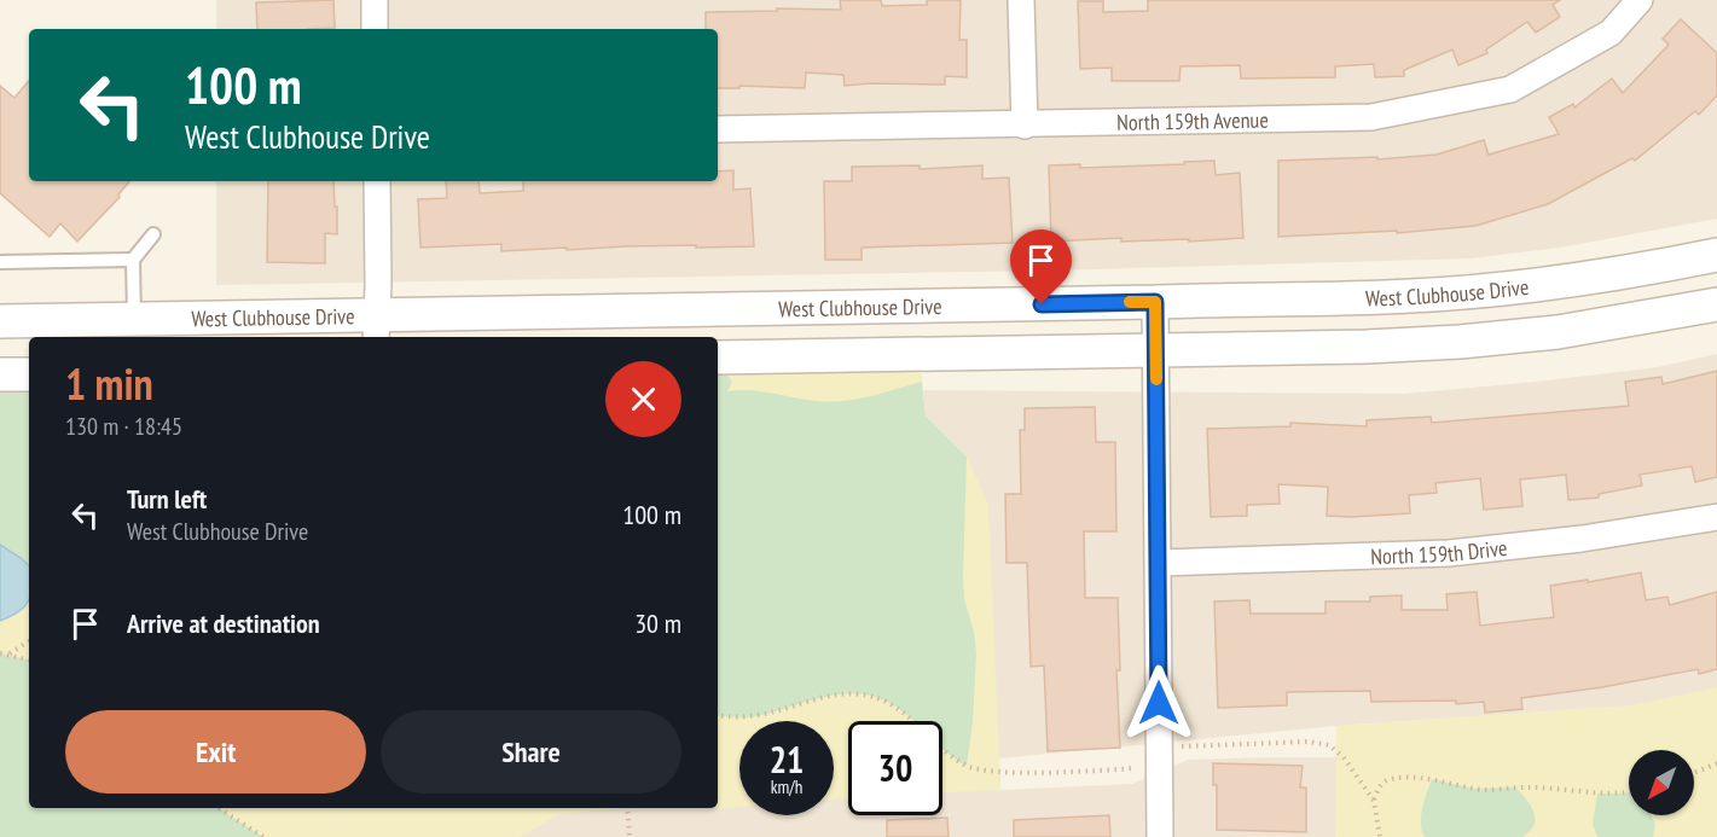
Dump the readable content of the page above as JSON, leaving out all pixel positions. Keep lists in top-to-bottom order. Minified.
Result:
{"streets":{"street":["North 159th Avenue","West Clubhouse Drive","North 159th Drive"]},"north":"bottom left","page":{"turn":["100 m","West Clubhouse Drive"],"heading":["1 min","130 m · 18:45"],"list":[{"name":"Turn left","note":"West Clubhouse Drive","value":"100 m"},{"name":"Arrive at destination","value":"30 m"}],"buttons":["Exit","Share"],"speed":"21 km/h","limit":"30"}}
